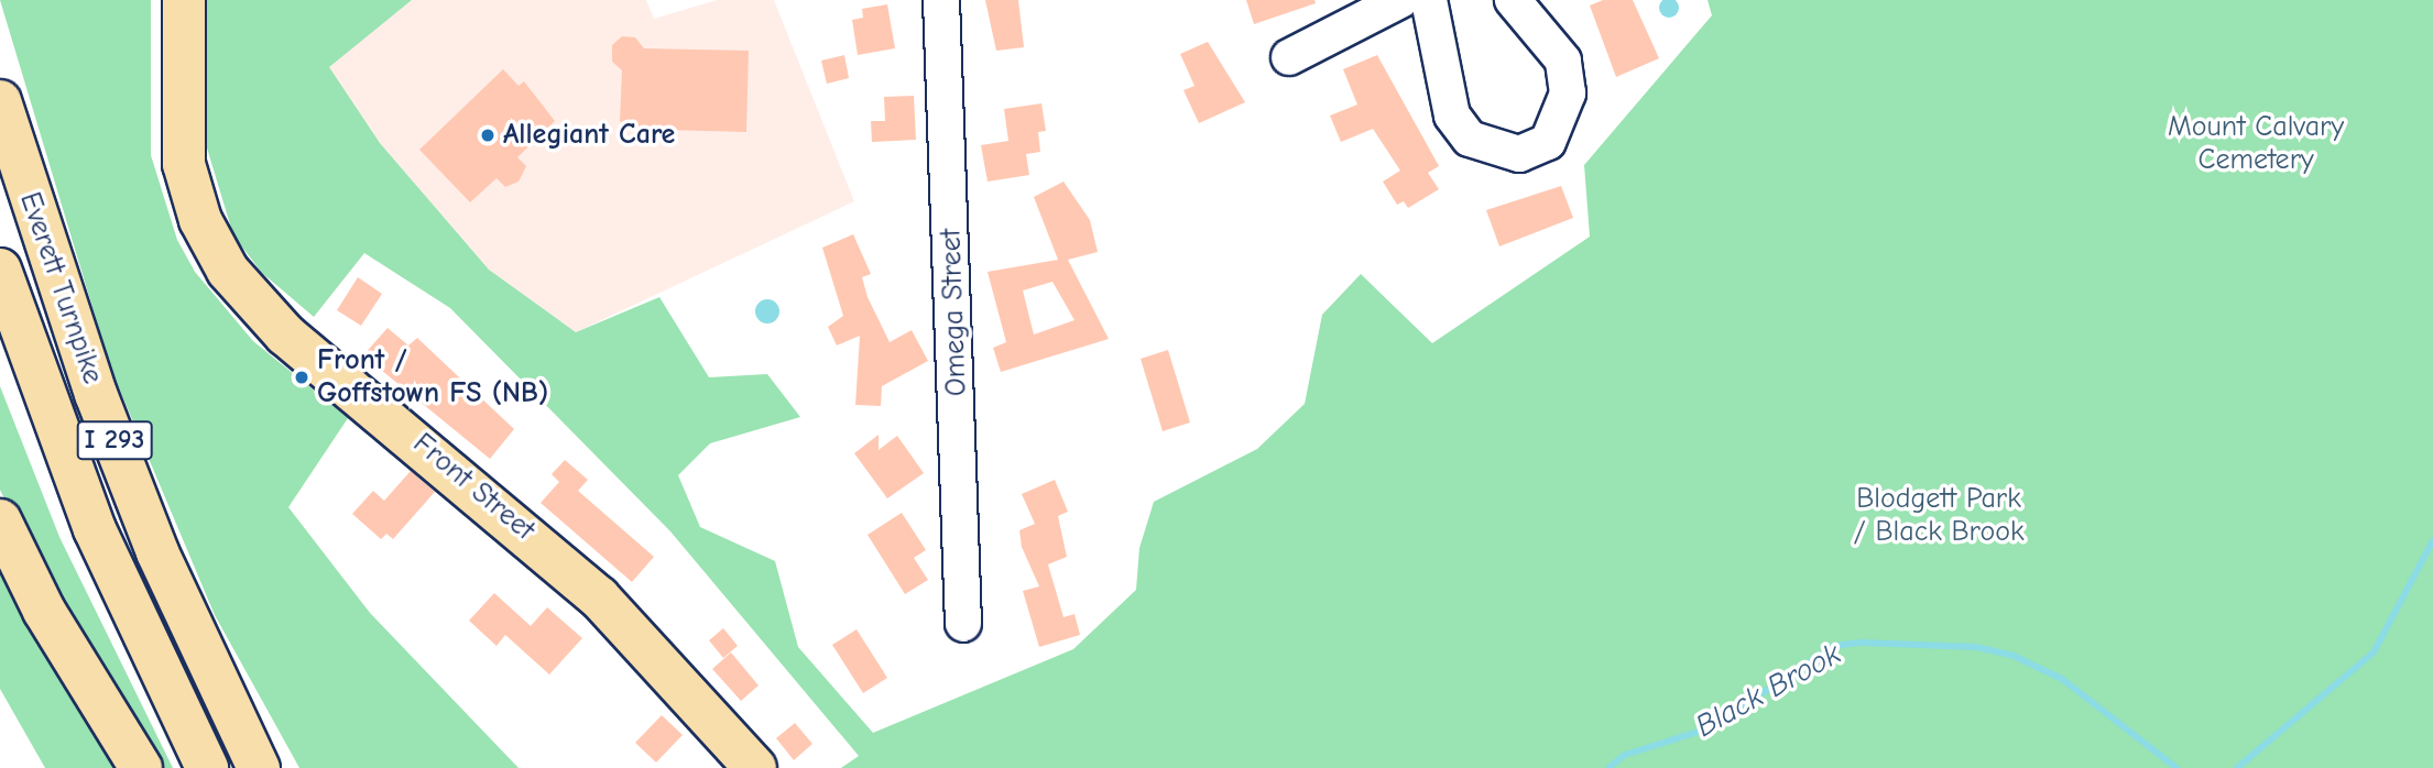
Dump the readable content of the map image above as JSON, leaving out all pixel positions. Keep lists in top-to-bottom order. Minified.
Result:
{"streets":{"main road":["Everett Turnpike","I 293","Front Street"],"street":["Omega Street"]},"water":["Black Brook"],"parks":["Mount Calvary Cemetery","Blodgett Park / Black Brook"],"places":["Allegiant Care","Front / Goffstown FS (NB)"]}
